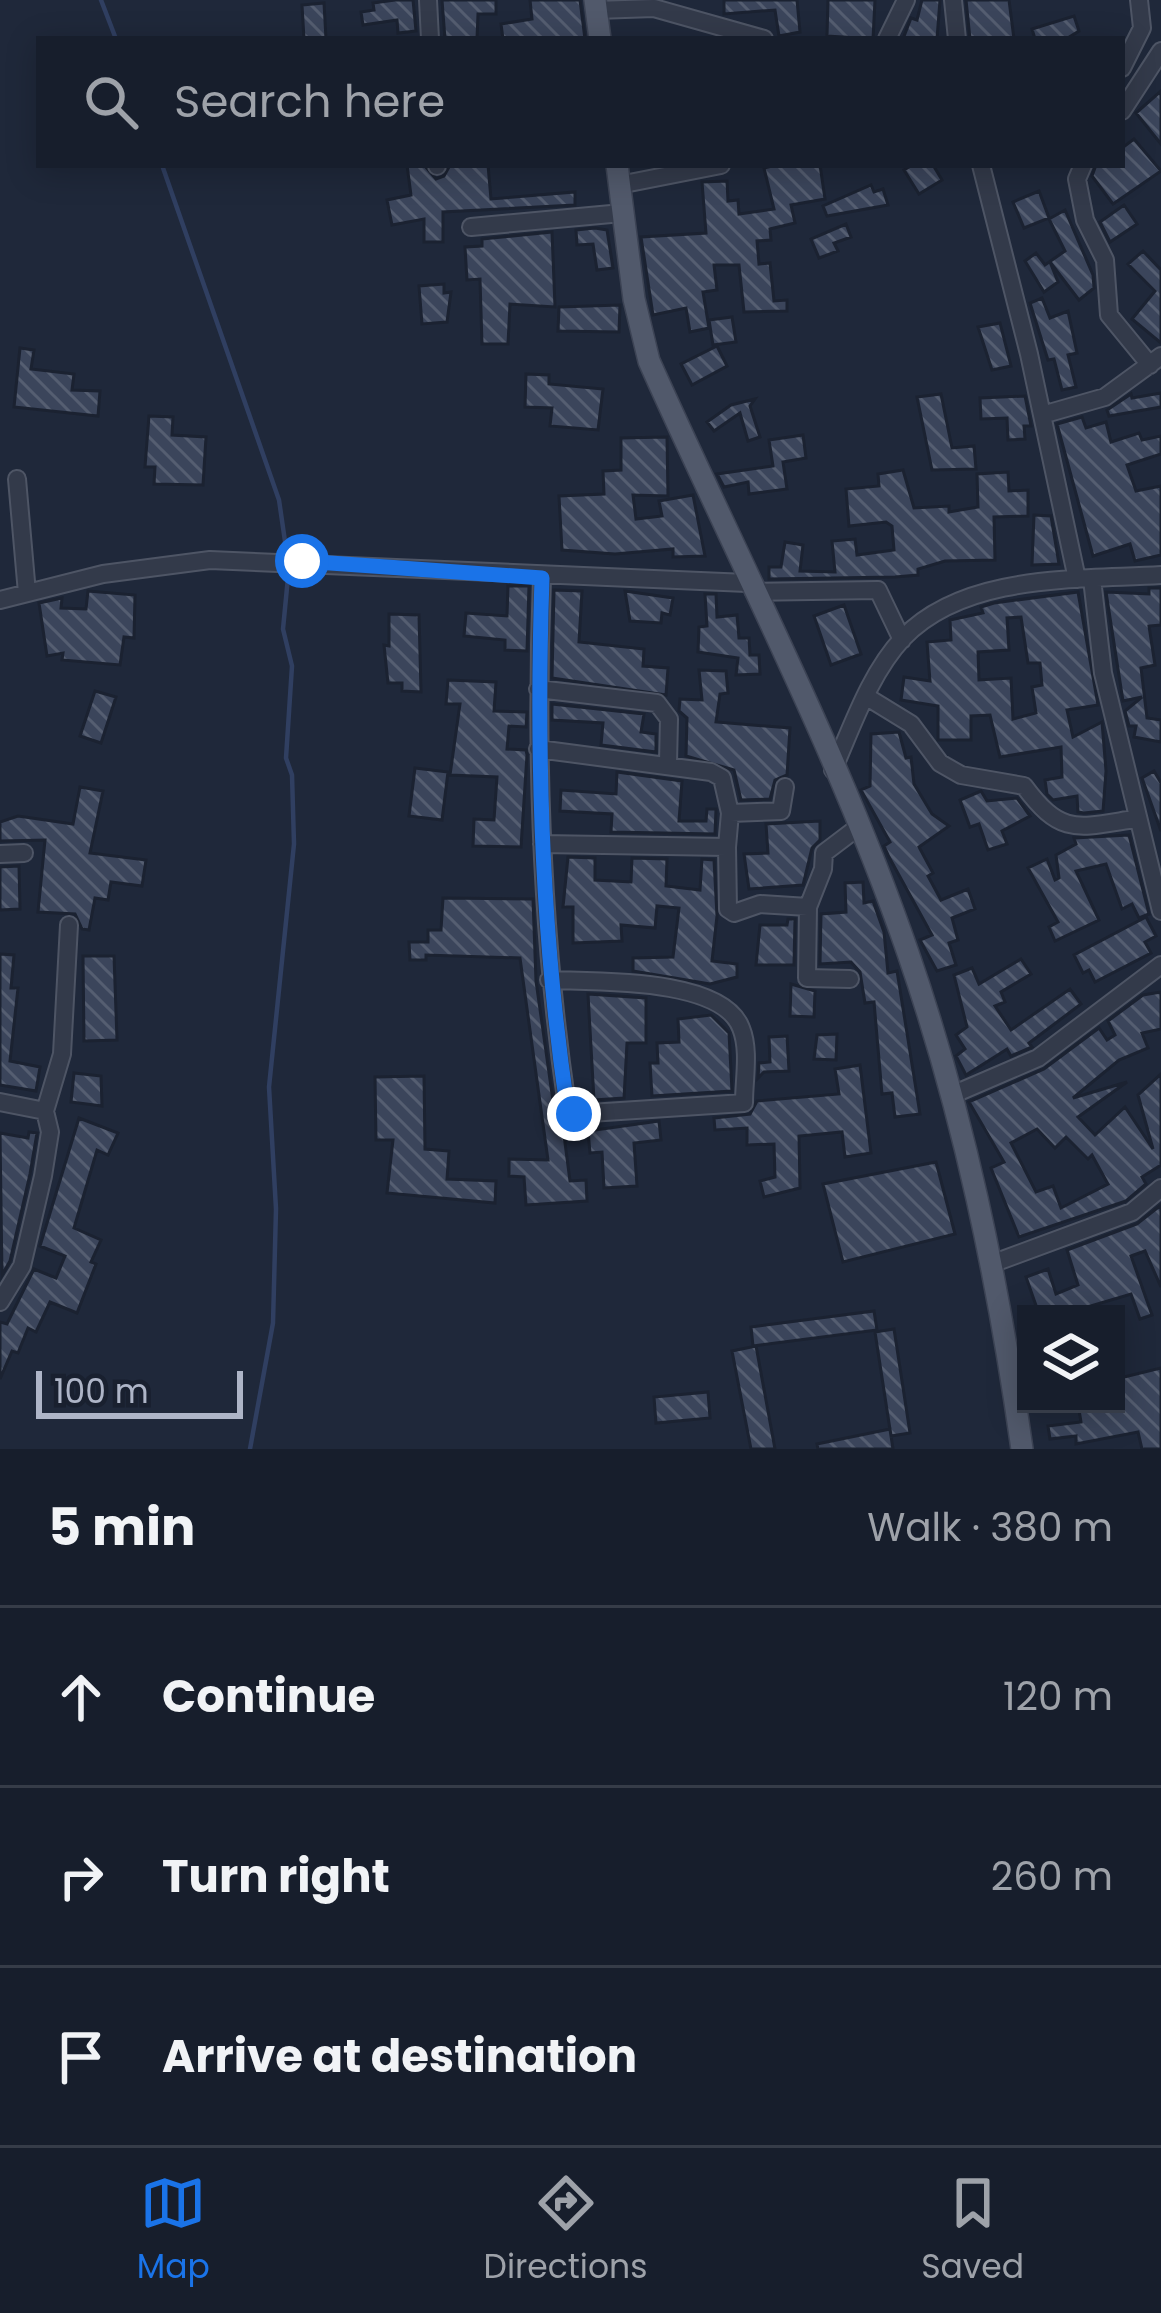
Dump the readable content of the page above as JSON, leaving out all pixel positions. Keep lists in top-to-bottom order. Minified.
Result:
{"scale_bar":"100 m","page":{"search":"Search here","scale":"100 m","heading":["5 min","Walk · 380 m"],"list":[["Continue","120 m"],["Turn right","260 m"],"Arrive at destination"],"nav":["Map","Directions","Saved"]}}
